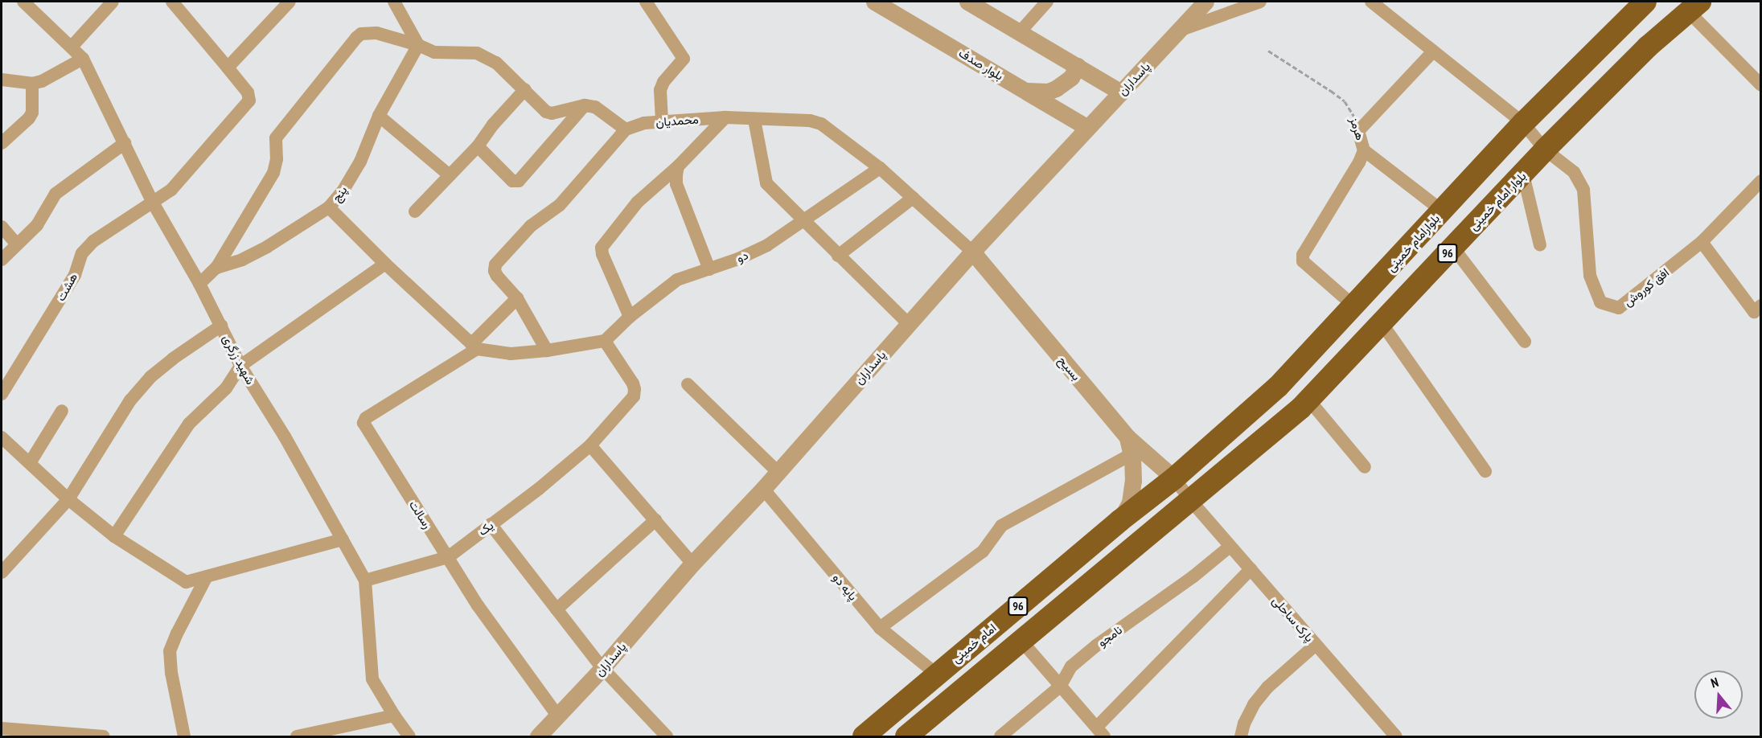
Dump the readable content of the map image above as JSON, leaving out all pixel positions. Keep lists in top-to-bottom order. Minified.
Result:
{"streets":{"highway":["بلوار امام خمینی","بلوارامام خمینی","96","امام خمینی"],"street":["بلوار صدف","پاسداران","محمدیان","هرمز","پنج","دو","هشت","افق کوروش","شهید زرگری","بسیح","رسالت","یک","پایه دو","پارک ساحلی","نامجو"]},"crossings":[["بلوار صدف","پاسداران"],["پاسداران","محمدیان"],["پاسداران","بسیح"],["پاسداران","رسالت"],["پاسداران","پایه دو"],["محمدیان","دو"],["محمدیان","بسیح"],["هرمز","بلوارامام خمینی"],["پنج","شهید زرگری"],["بلوار امام خمینی","96"],["بلوار امام خمینی","افق کوروش"],["بلوار امام خمینی","پارک ساحلی"],["بلوارامام خمینی","بسیح"],["بلوارامام خمینی","پارک ساحلی"],["بلوارامام خمینی","امام خمینی"],["96","پارک ساحلی"],["هشت","شهید زرگری"],["شهید زرگری","یک"],["بسیح","پارک ساحلی"],["بسیح","امام خمینی"],["رسالت","یک"],["پایه دو","امام خمینی"],["پارک ساحلی","نامجو"],["پارک ساحلی","امام خمینی"]],"north":"top"}
